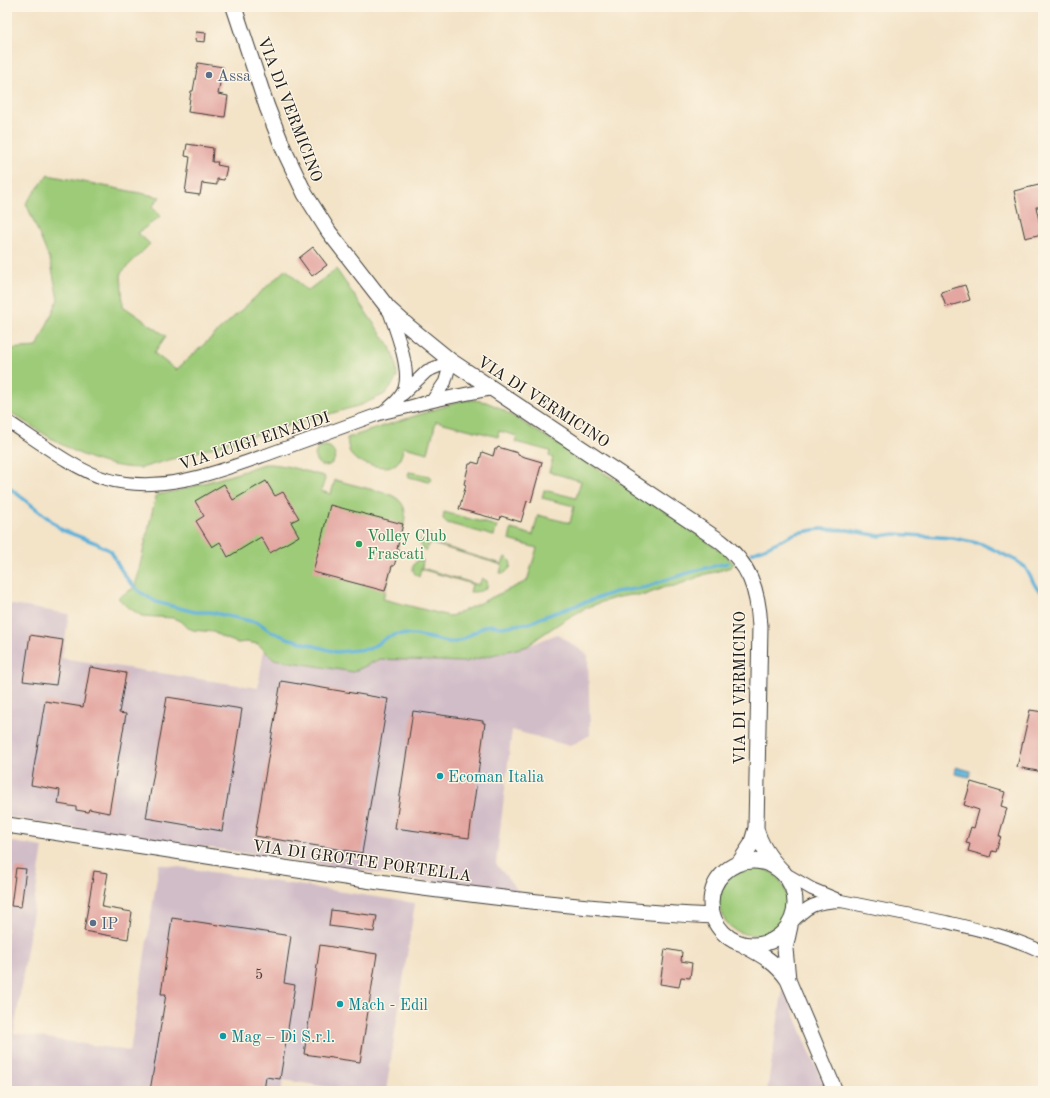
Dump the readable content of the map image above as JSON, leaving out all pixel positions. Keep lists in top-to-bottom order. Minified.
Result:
{"streets":{"main road":["VIA DI VERMICINO","VIA DI GROTTE PORTELLA"],"street":["VIA LUIGI EINAUDI"]},"crossings":[["VIA DI VERMICINO","VIA LUIGI EINAUDI"],["VIA DI VERMICINO","VIA DI GROTTE PORTELLA"]],"places":["Assa","Volley Club Frascati","Ecoman Italia","IP","Mach - Edil","Mag – Di S.r.l."],"house_numbers":["5"]}
